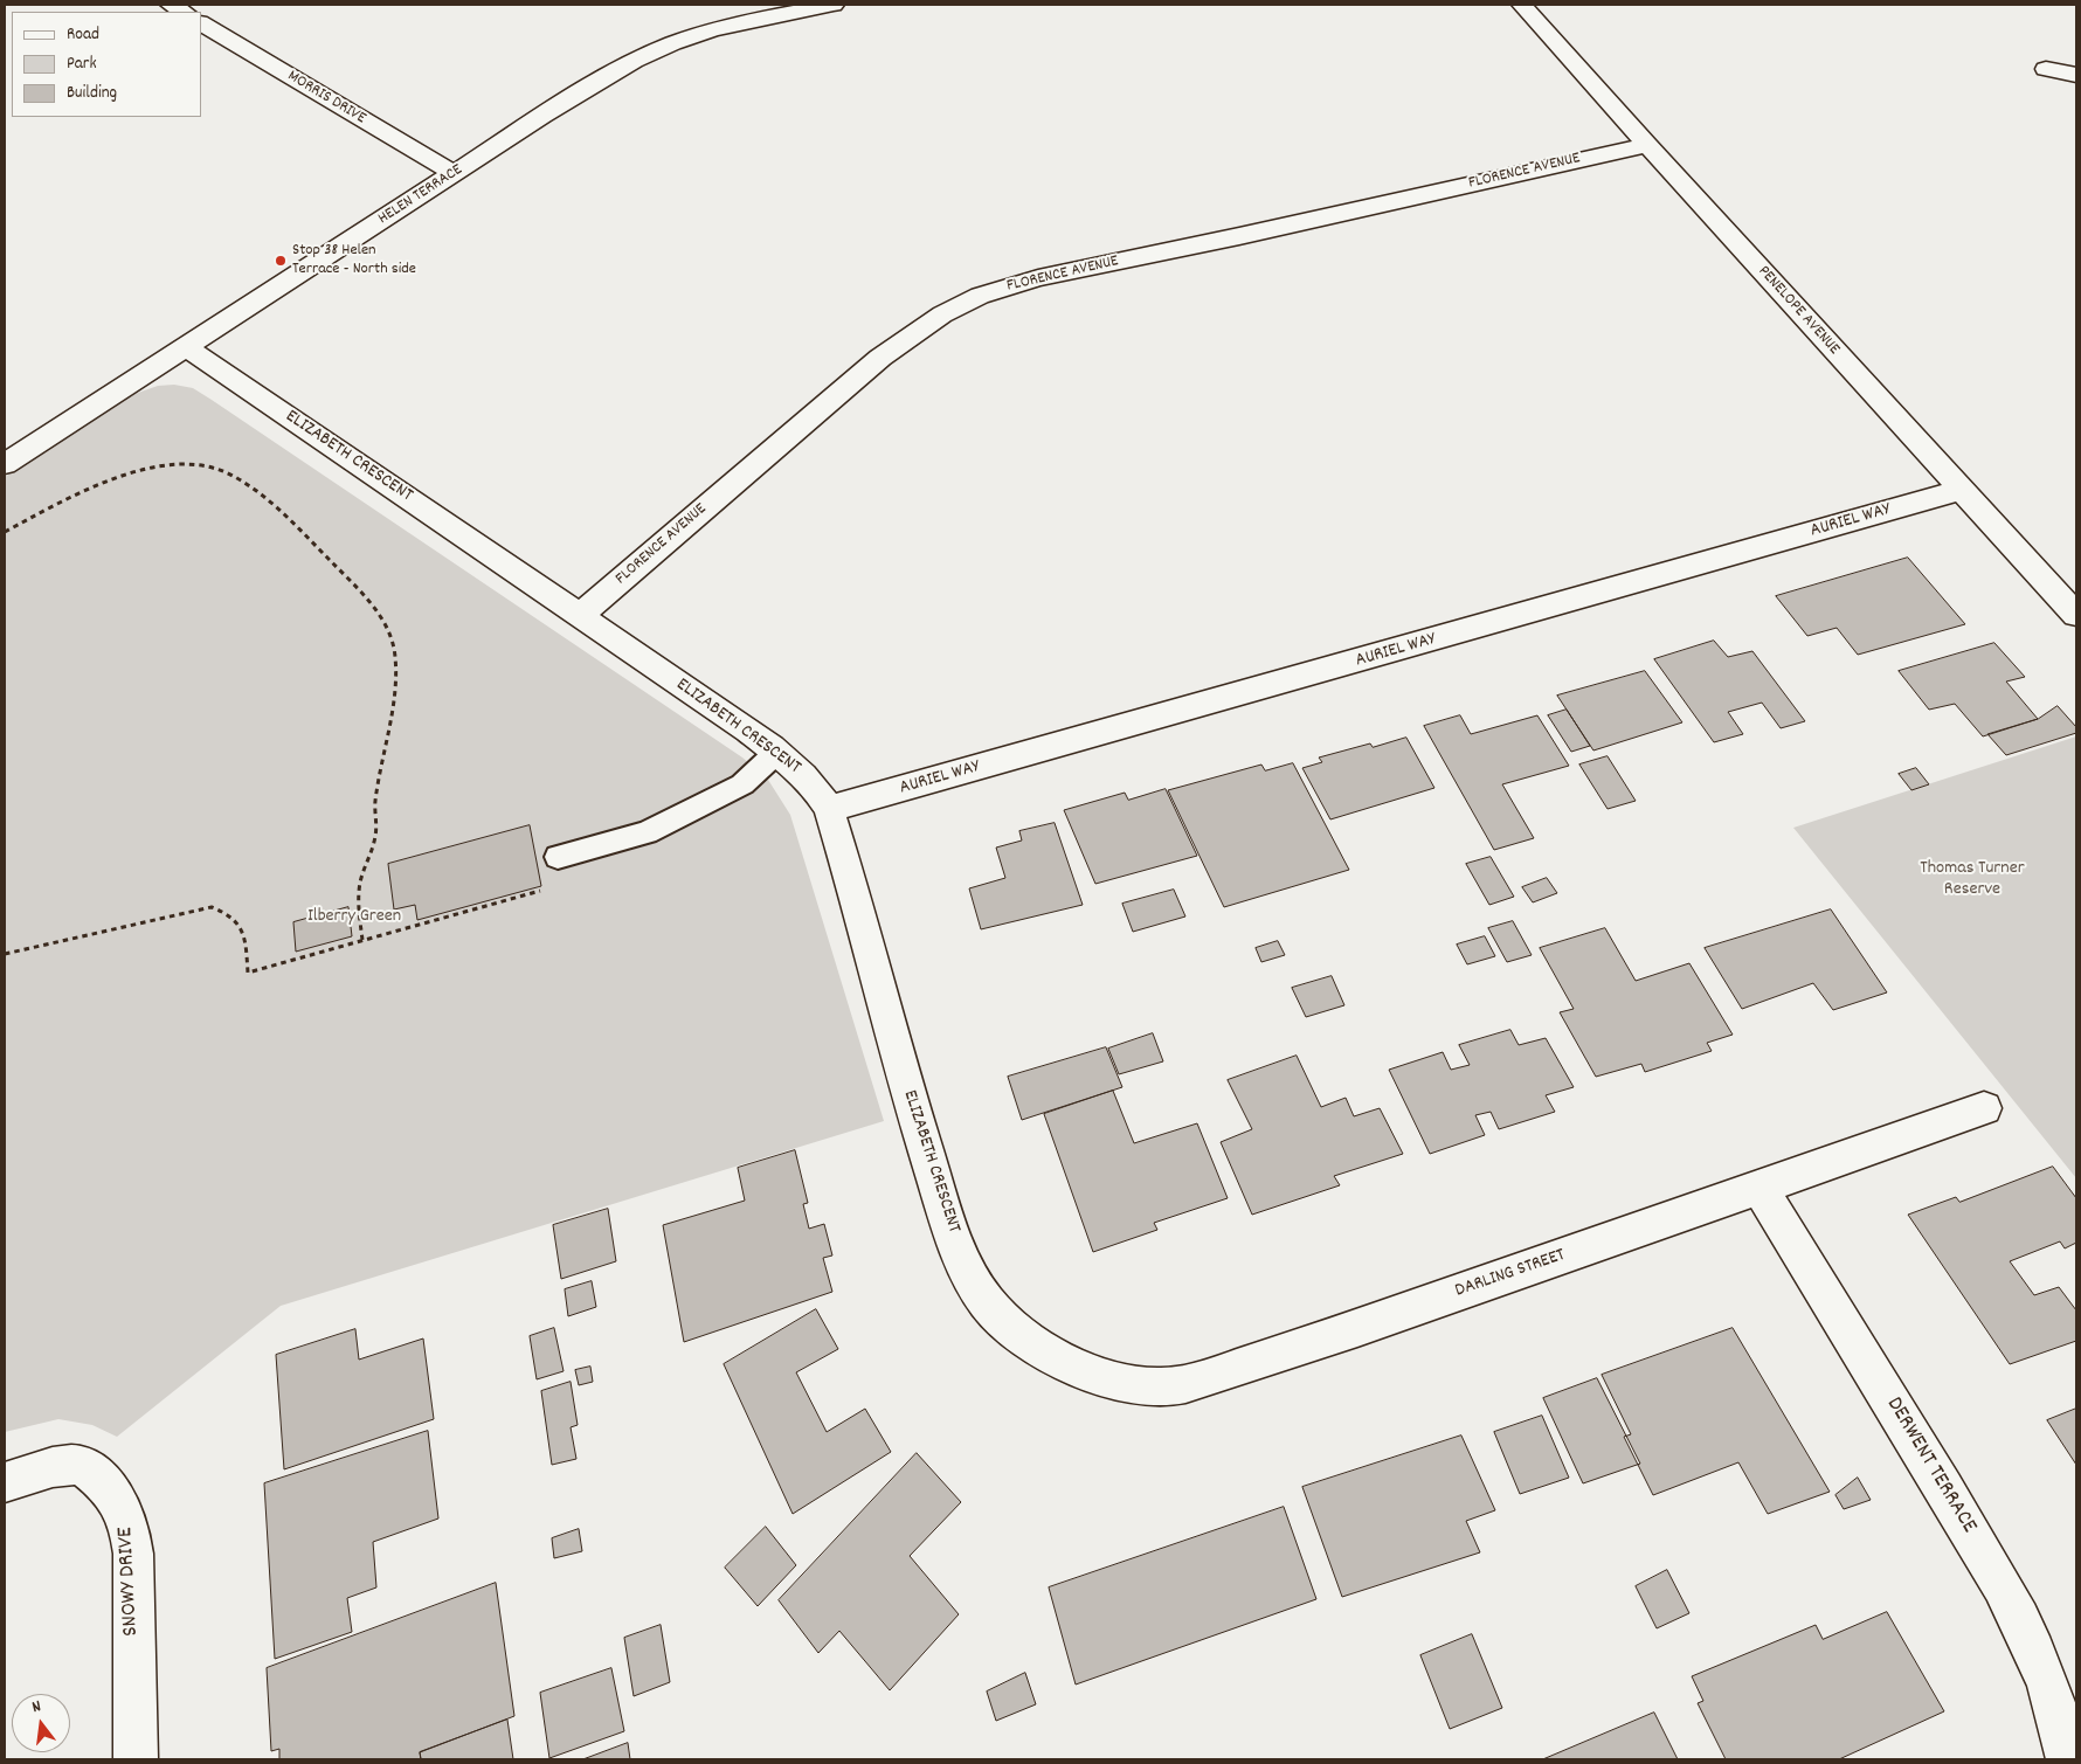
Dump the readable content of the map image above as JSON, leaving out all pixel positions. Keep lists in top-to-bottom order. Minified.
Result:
{"streets":{"street":["MORRIS DRIVE","FLORENCE AVENUE","HELEN TERRACE","PENELOPE AVENUE","ELIZABETH CRESCENT","AURIEL WAY","DARLING STREET","DERWENT TERRACE","SNOWY DRIVE"]},"crossings":[["MORRIS DRIVE","HELEN TERRACE"],["FLORENCE AVENUE","PENELOPE AVENUE"],["FLORENCE AVENUE","ELIZABETH CRESCENT"],["HELEN TERRACE","ELIZABETH CRESCENT"],["PENELOPE AVENUE","AURIEL WAY"],["ELIZABETH CRESCENT","AURIEL WAY"],["ELIZABETH CRESCENT","DARLING STREET"],["DARLING STREET","DERWENT TERRACE"]],"parks":["Thomas Turner Reserve","Ilberry Green"],"places":["Stop 38 Helen Terrace - North side"],"legend":["Road","Park","Building"],"north":"top"}
